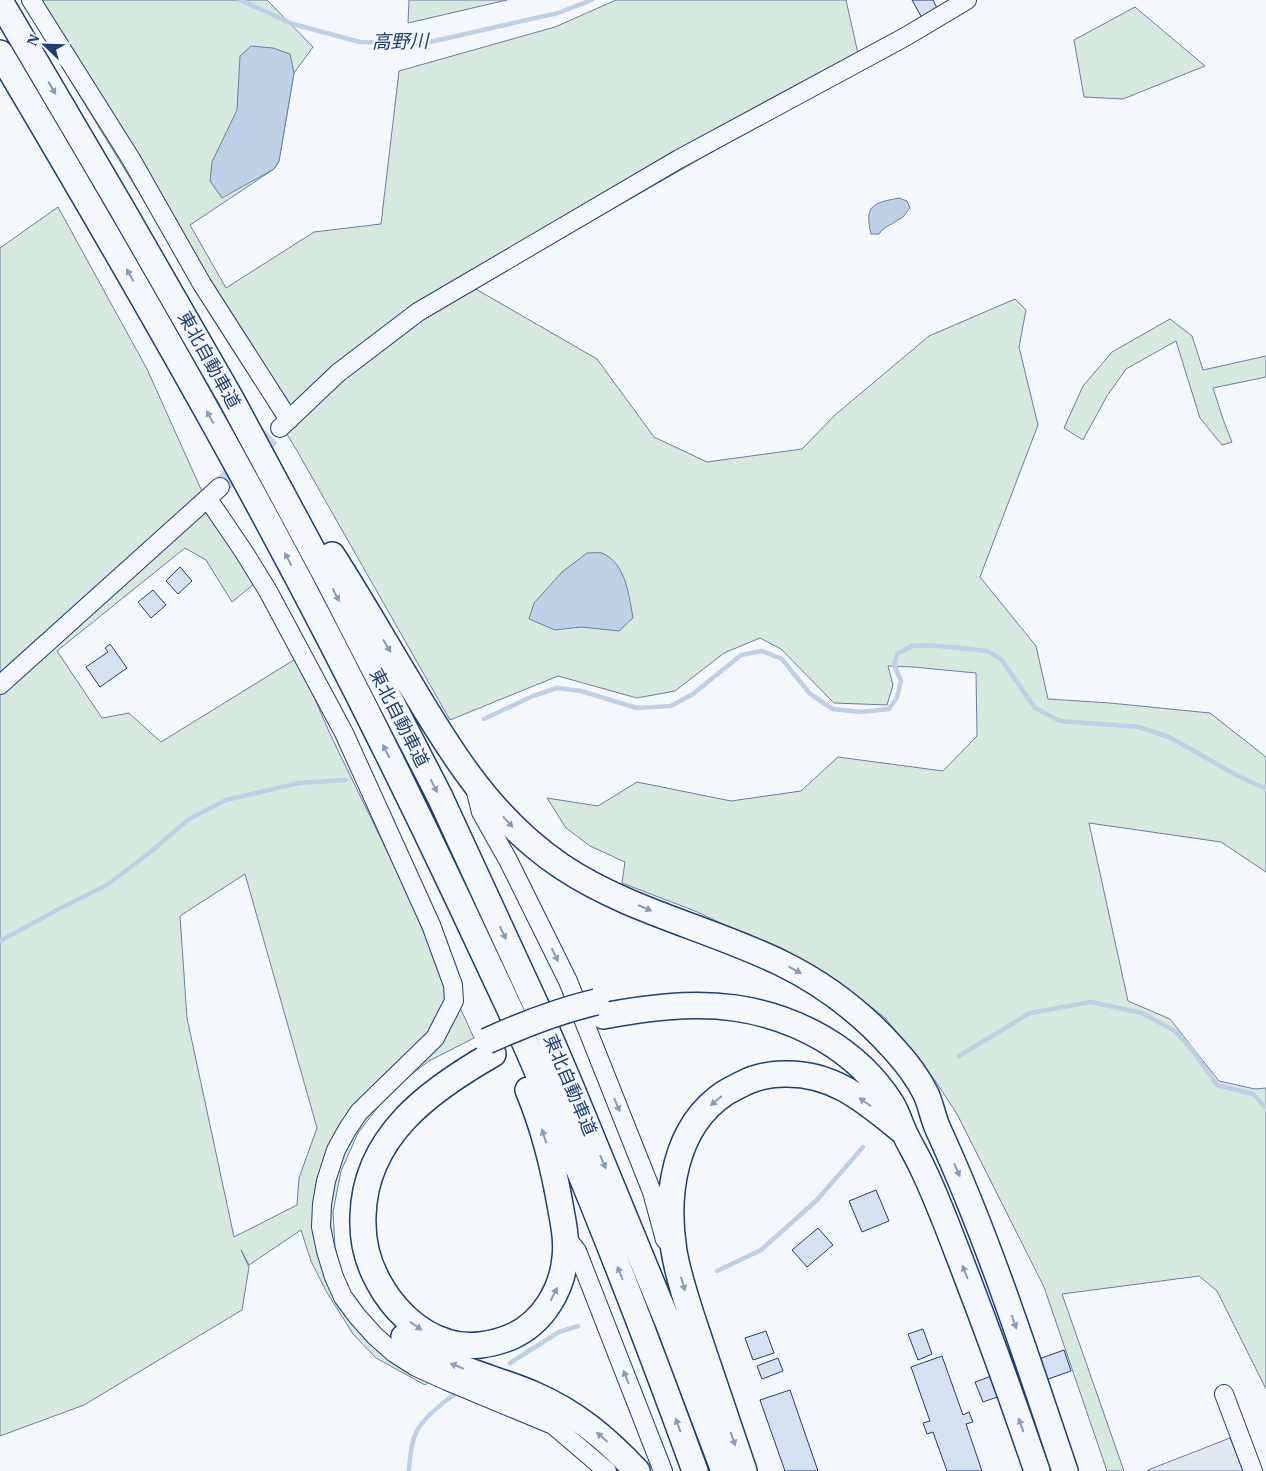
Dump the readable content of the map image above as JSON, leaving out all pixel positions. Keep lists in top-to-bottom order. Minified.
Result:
{"streets":{"highway":["東北自動車道"]},"water":["高野川"],"north":"top left"}
